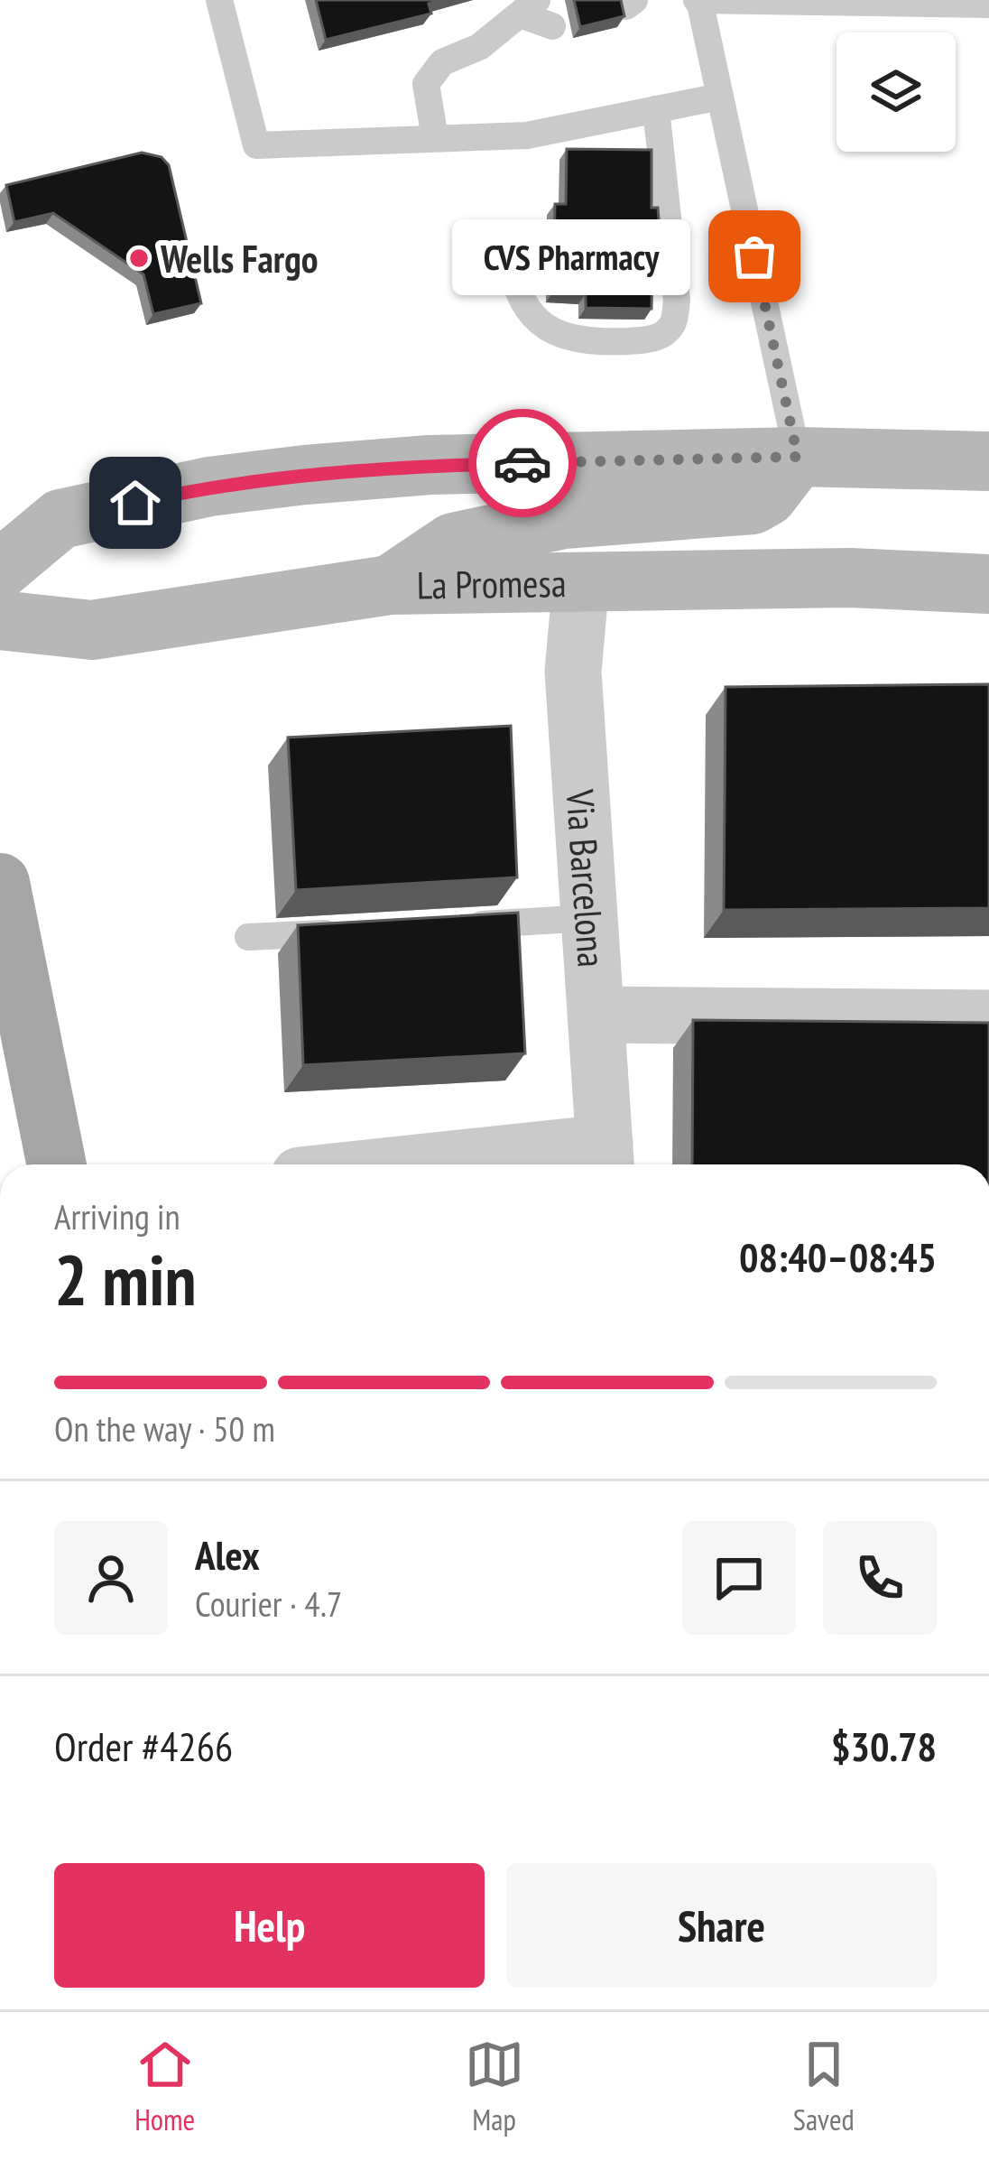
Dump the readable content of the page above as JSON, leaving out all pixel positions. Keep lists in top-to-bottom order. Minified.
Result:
{"streets":{"main road":["La Promesa"],"street":["Via Barcelona"]},"crossings":[["La Promesa","Via Barcelona"]],"places":["CVS Pharmacy","Wells Fargo"],"page":{"bubble":"CVS Pharmacy","heading":["2 min","Arriving in","08:40–08:45"],"panel":["Alex","Courier · 4.7","Order #4266","$30.78"],"bar":"On the way · 50 m","buttons":["Help","Share"],"tabs":["Home","Map","Saved"]}}
